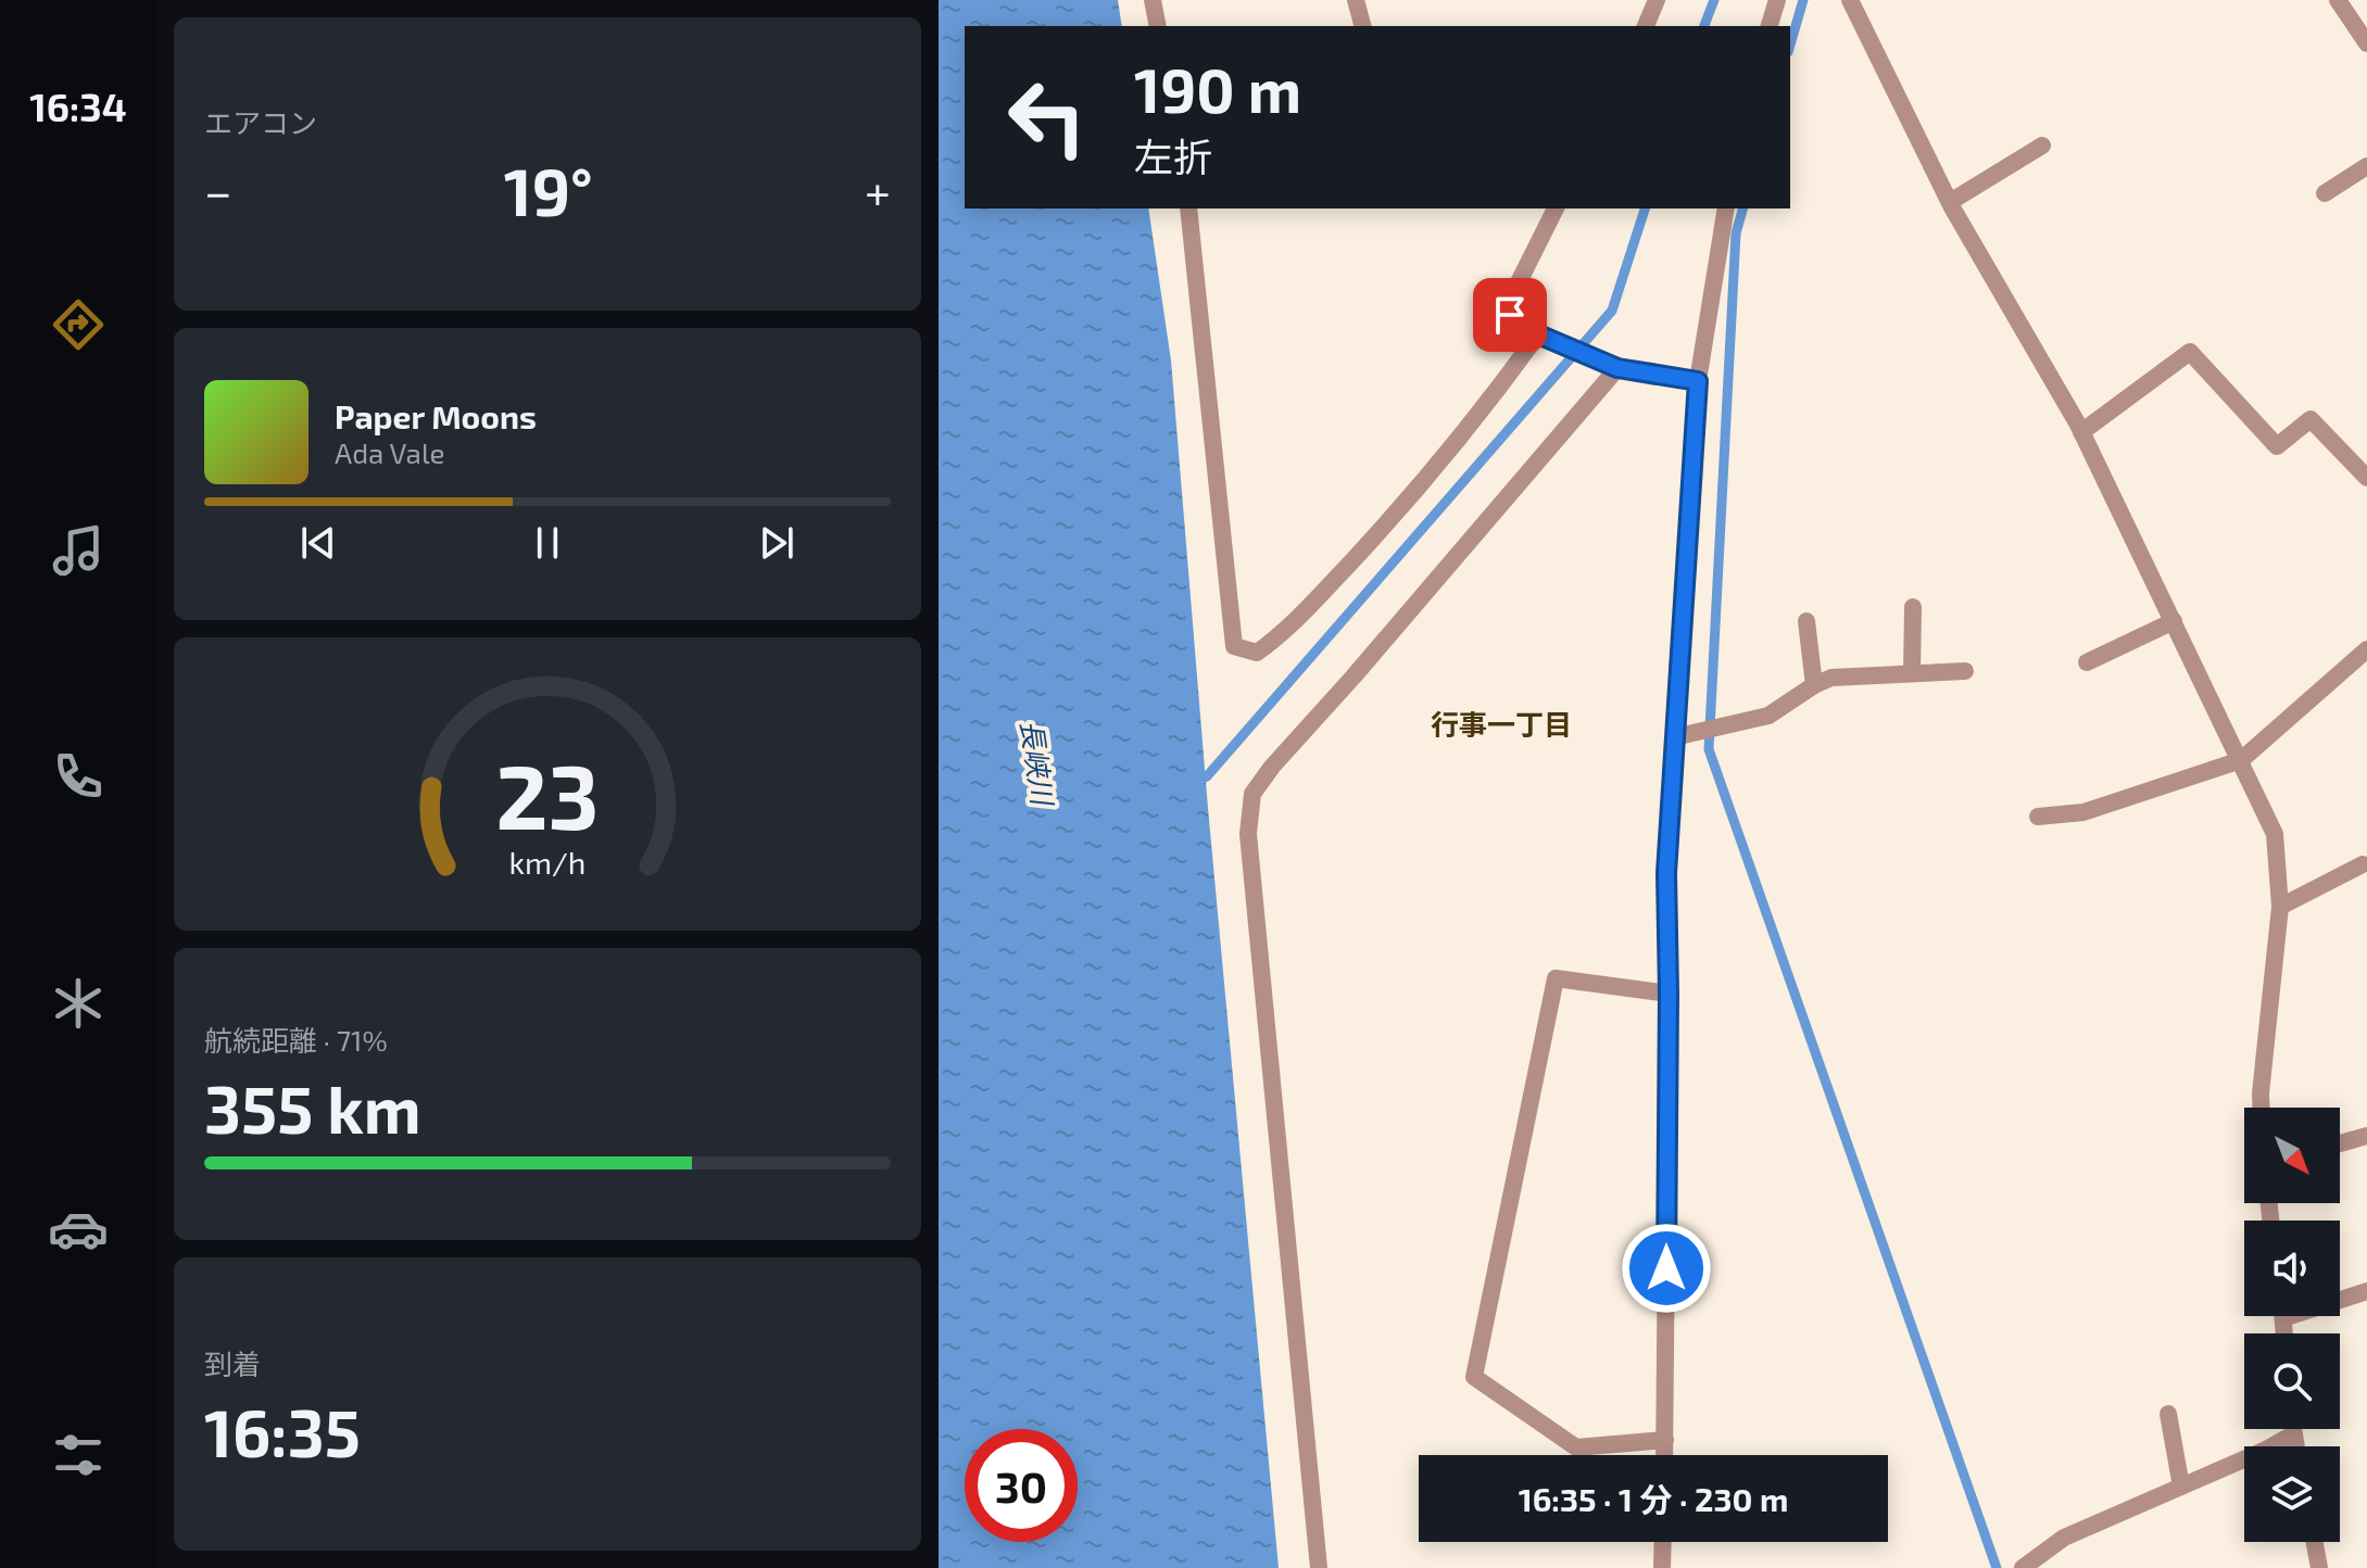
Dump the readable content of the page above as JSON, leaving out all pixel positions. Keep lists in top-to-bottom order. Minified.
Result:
{"districts":["行事一丁目"],"water":["長峡川"],"north":"bottom right","page":{"tabs":"16:34","tile":["エアコン",["航続距離 · 71%","355 km"],["到着","16:35"]],"turn":["190 m","左折"],"heat":["−","19°","+"],"song":["Paper Moons","Ada Vale"],"limit":"30","trip":"16:35 · 1 分 · 230 m","gauge":["23","km/h"]}}
